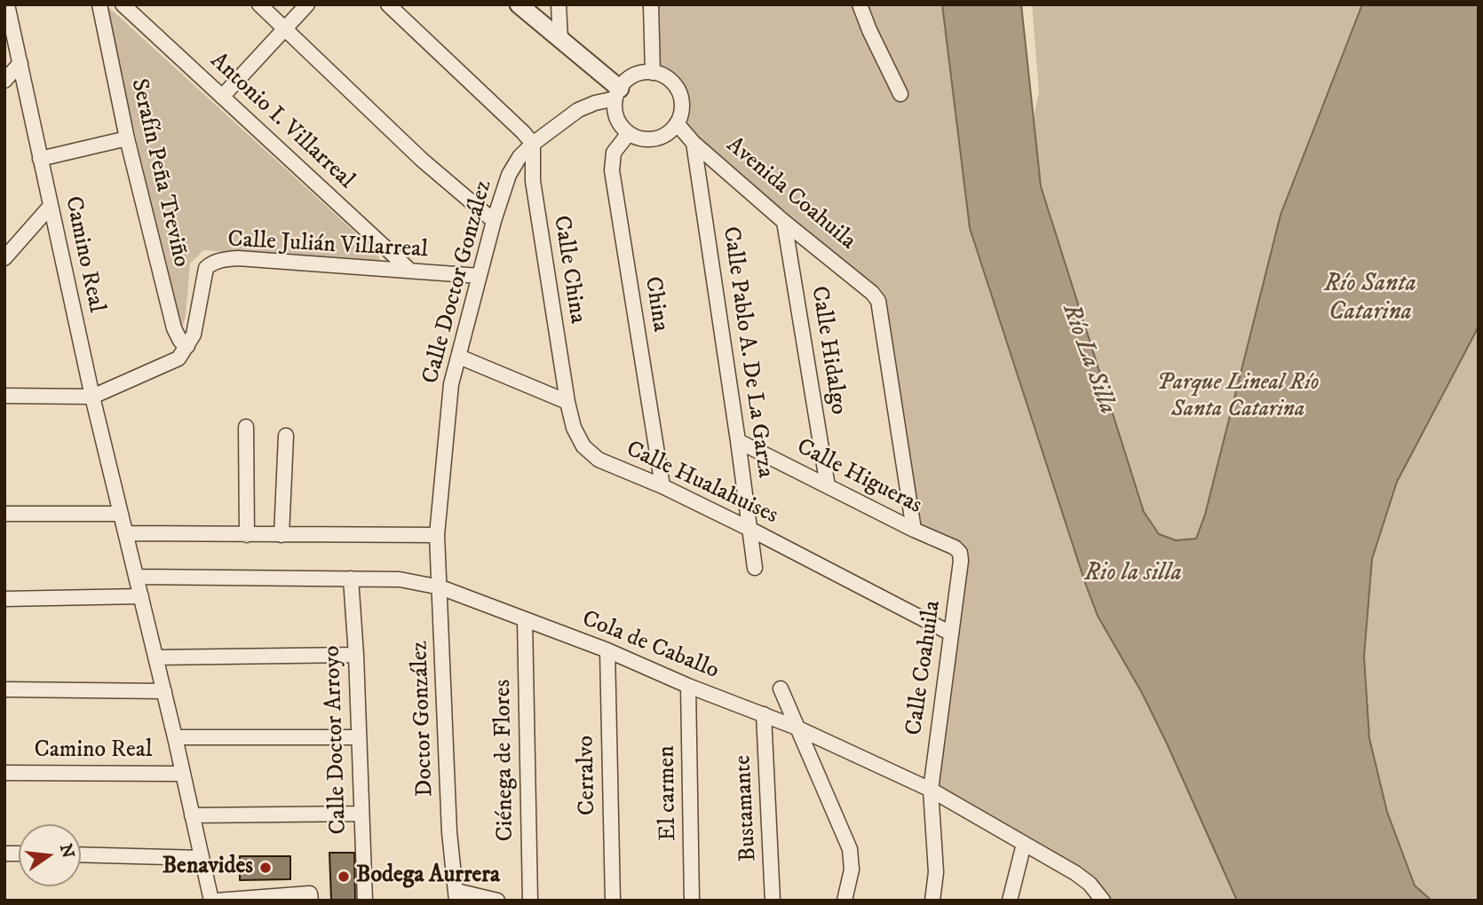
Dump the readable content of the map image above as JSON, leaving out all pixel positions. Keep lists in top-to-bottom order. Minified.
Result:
{"streets":{"street":["Antonio I. Villarreal","Serafín Peña Treviño","Avenida Coahuila","Calle Julián Villarreal","Camino Real","Calle China","Calle Doctor González","China","Calle Hidalgo","Calle Pablo A. De La Garza","Calle Higueras","Calle Hualahuises","Cola de Caballo","Calle Coahuila","Doctor González","Calle Doctor Arroyo","Ciénega de Flores","Cerralvo","El carmen","Bustamante"]},"crossings":[["Antonio I. Villarreal","Calle Julián Villarreal"],["Serafín Peña Treviño","Calle Julián Villarreal"],["Avenida Coahuila","Calle Doctor González"],["Avenida Coahuila","China"],["Avenida Coahuila","Calle Hidalgo"],["Avenida Coahuila","Calle Pablo A. De La Garza"],["Avenida Coahuila","Calle Higueras"],["Calle Julián Villarreal","Calle Doctor González"],["Camino Real","Cola de Caballo"],["Calle China","Calle Doctor González"],["Calle China","Calle Hualahuises"],["Calle Doctor González","China"],["Calle Doctor González","Doctor González"],["China","Calle Hualahuises"],["Calle Hidalgo","Calle Higueras"],["Calle Pablo A. De La Garza","Calle Higueras"],["Calle Pablo A. De La Garza","Calle Hualahuises"],["Calle Higueras","Calle Coahuila"],["Calle Hualahuises","Calle Coahuila"],["Cola de Caballo","Calle Coahuila"],["Cola de Caballo","Doctor González"],["Cola de Caballo","Calle Doctor Arroyo"],["Cola de Caballo","Ciénega de Flores"],["Cola de Caballo","Cerralvo"],["Cola de Caballo","El carmen"],["Cola de Caballo","Bustamante"]],"water":["Río Santa Catarina","Río La Silla","Rio la silla"],"parks":["Parque Lineal Río Santa Catarina"],"places":["Benavides","Bodega Aurrera"],"north":"right"}
